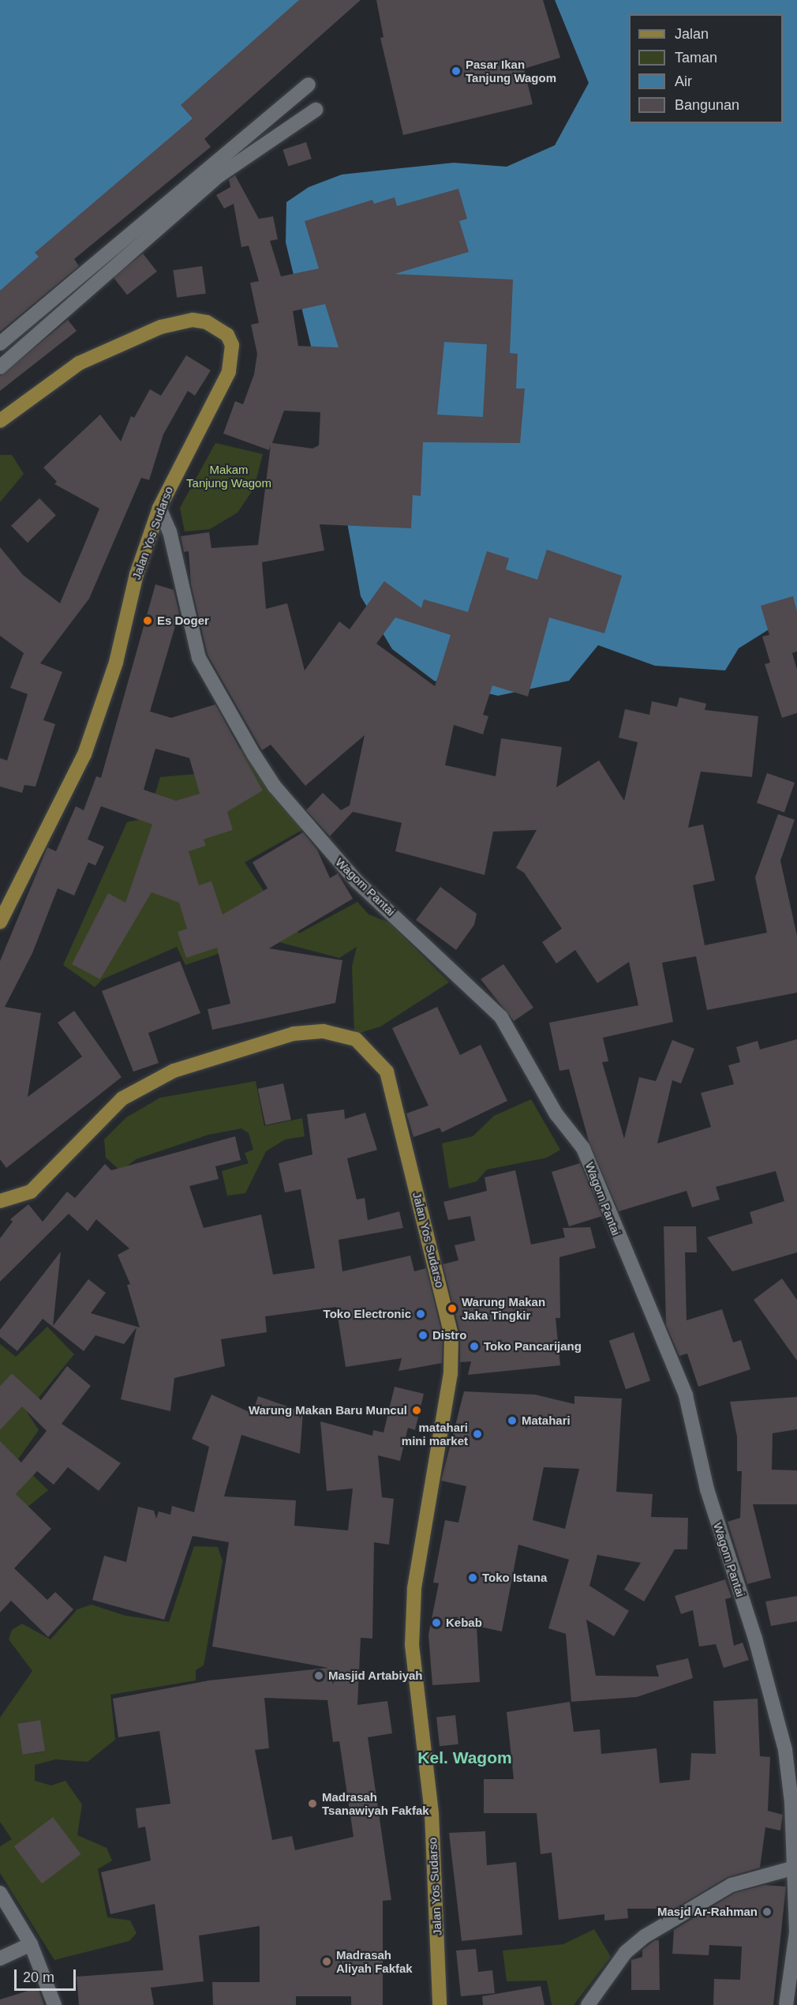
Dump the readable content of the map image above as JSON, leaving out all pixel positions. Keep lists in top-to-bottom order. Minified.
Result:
{"streets":{"main road":["Jalan Yos Sudarso"],"street":["Wagom Pantai"]},"crossings":[["Jalan Yos Sudarso","Wagom Pantai"]],"districts":["Kel. Wagom"],"parks":["Makam Tanjung Wagom"],"places":["Pasar Ikan Tanjung Wagom","Es Doger","Warung Makan Jaka Tingkir","Toko Electronic","Distro","Toko Pancarijang","Warung Makan Baru Muncul","Matahari","matahari mini market","Toko Istana","Kebab","Masjid Artabiyah","Madrasah Tsanawiyah Fakfak","Masjd Ar-Rahman","Madrasah Aliyah Fakfak"],"legend":["Jalan","Taman","Air","Bangunan"],"scale_bar":"20 m"}
